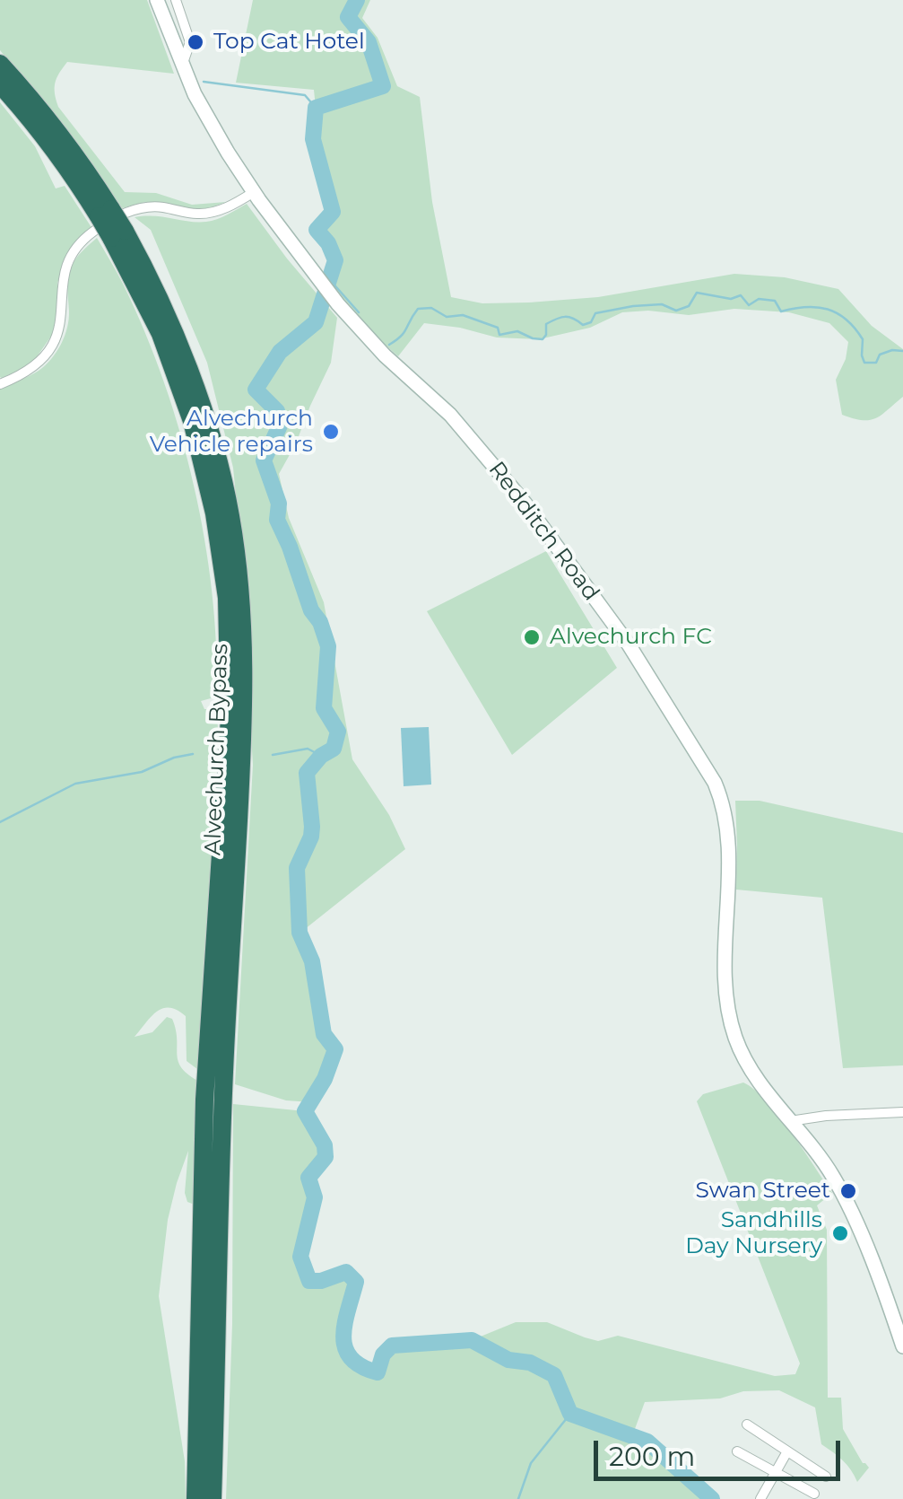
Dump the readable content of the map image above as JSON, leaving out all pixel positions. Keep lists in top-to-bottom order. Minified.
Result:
{"streets":{"highway":["Alvechurch Bypass"],"main road":["Redditch Road"]},"places":["Top Cat Hotel","Alvechurch Vehicle repairs","Alvechurch FC","Swan Street","Sandhills Day Nursery"],"scale_bar":"200 m"}
